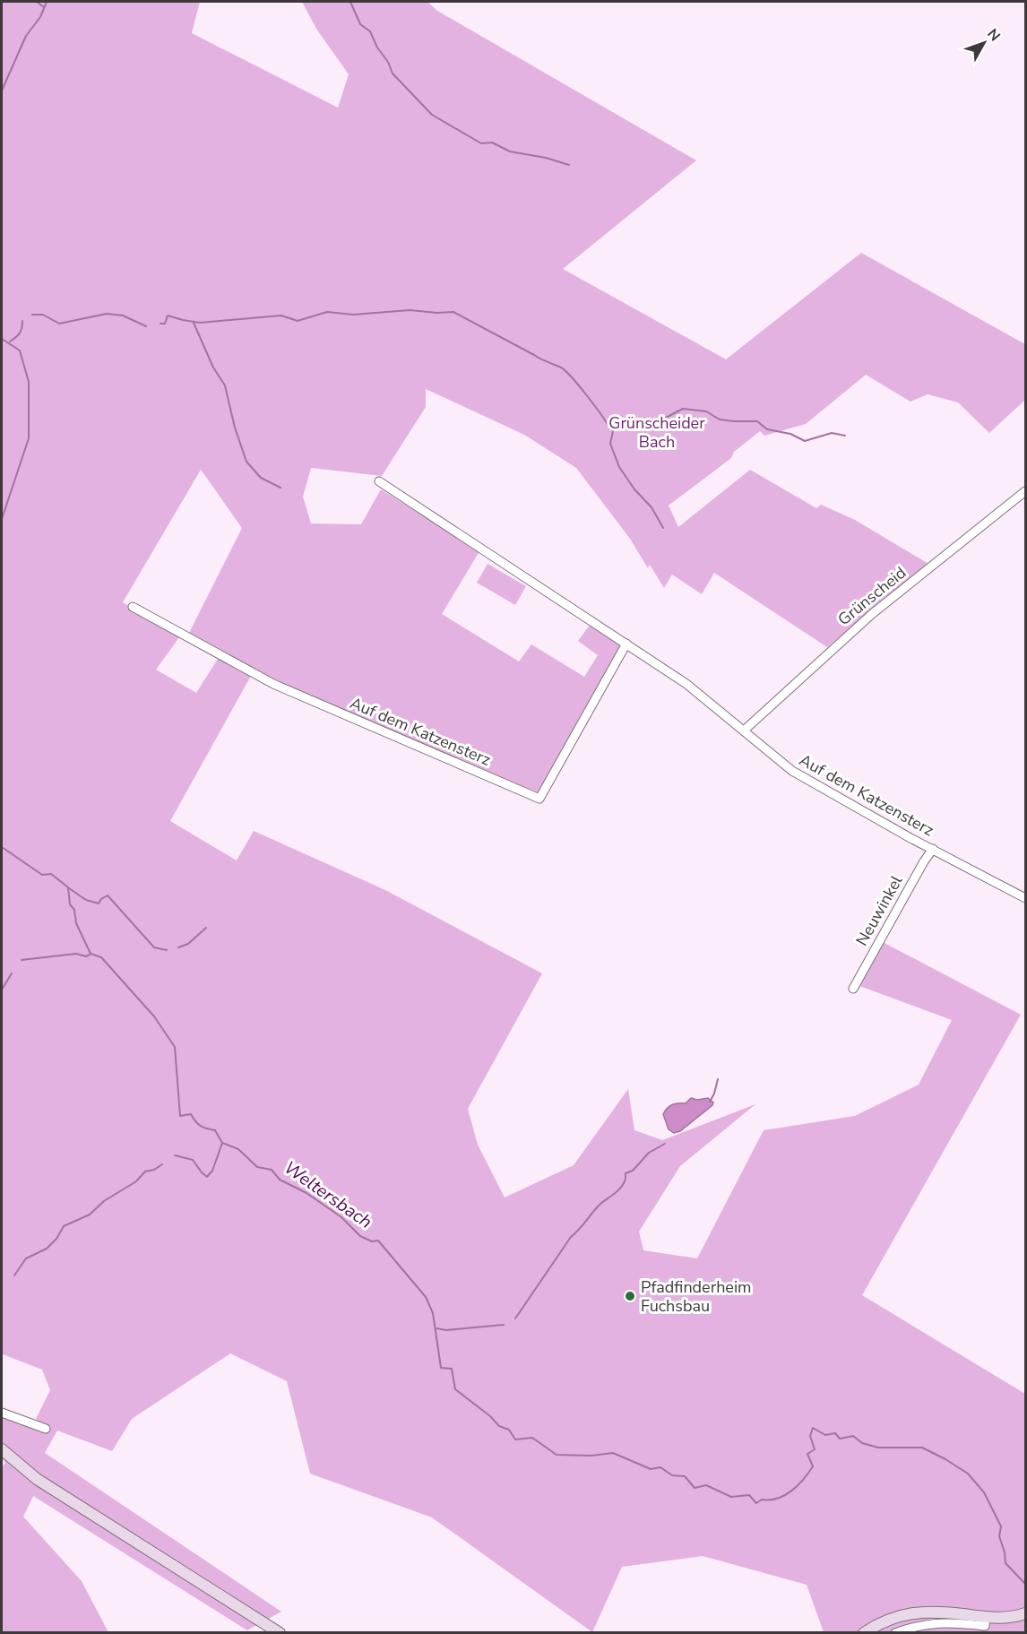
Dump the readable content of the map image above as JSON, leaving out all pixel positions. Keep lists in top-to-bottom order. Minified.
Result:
{"streets":{"street":["Grünscheid","Auf dem Katzensterz","Neuwinkel"]},"crossings":[["Grünscheid","Auf dem Katzensterz"],["Auf dem Katzensterz","Neuwinkel"]],"water":["Weltersbach"],"parks":["Grünscheider Bach"],"places":["Pfadfinderheim Fuchsbau"],"north":"top right"}
